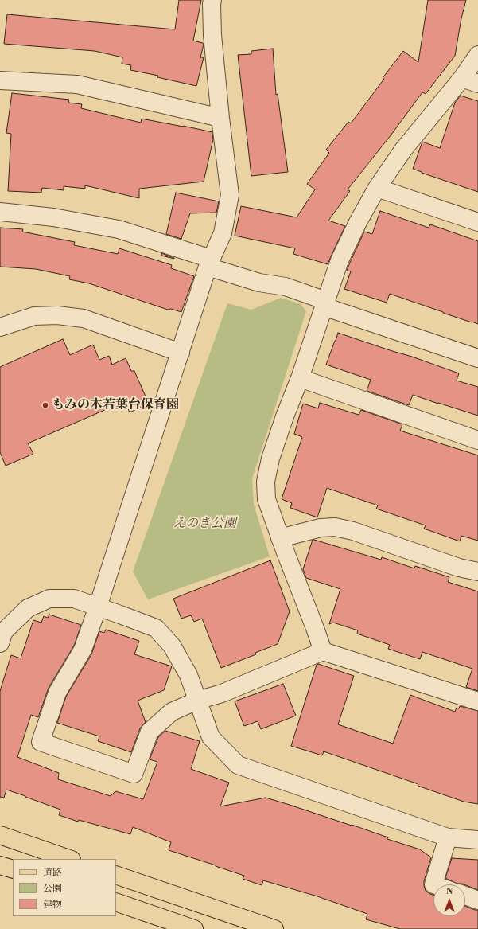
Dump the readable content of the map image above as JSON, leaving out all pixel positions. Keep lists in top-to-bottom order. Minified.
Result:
{"parks":["えのき公園"],"places":["もみの木若葉台保育園"],"legend":["道路","公園","建物"],"north":"top"}
